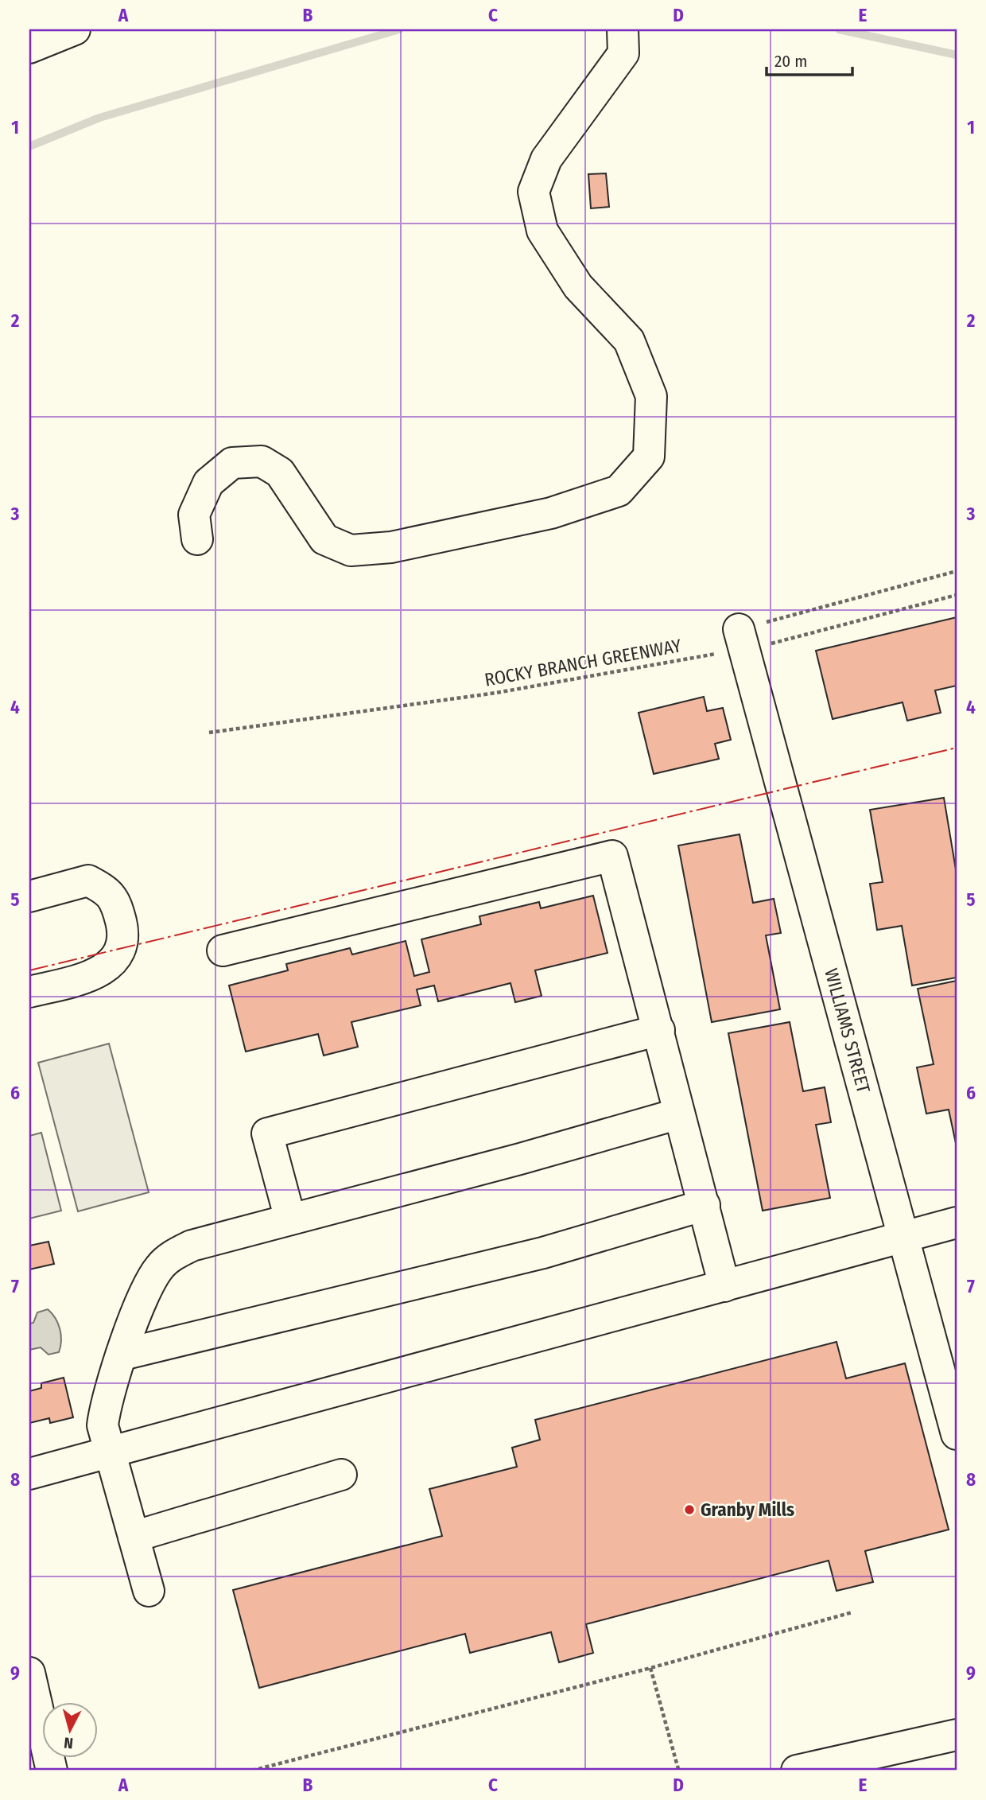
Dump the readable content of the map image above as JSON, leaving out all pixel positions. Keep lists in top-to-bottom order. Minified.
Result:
{"streets":{"street":["WILLIAMS STREET"],"path":["ROCKY BRANCH GREENWAY"]},"crossings":[["ROCKY BRANCH GREENWAY","WILLIAMS STREET"]],"places":["Granby Mills"],"scale_bar":"20 m","north":"bottom","grid":{"columns":["A","B","C","D","E"],"rows":["1","2","3","4","5","6","7","8","9"]}}
